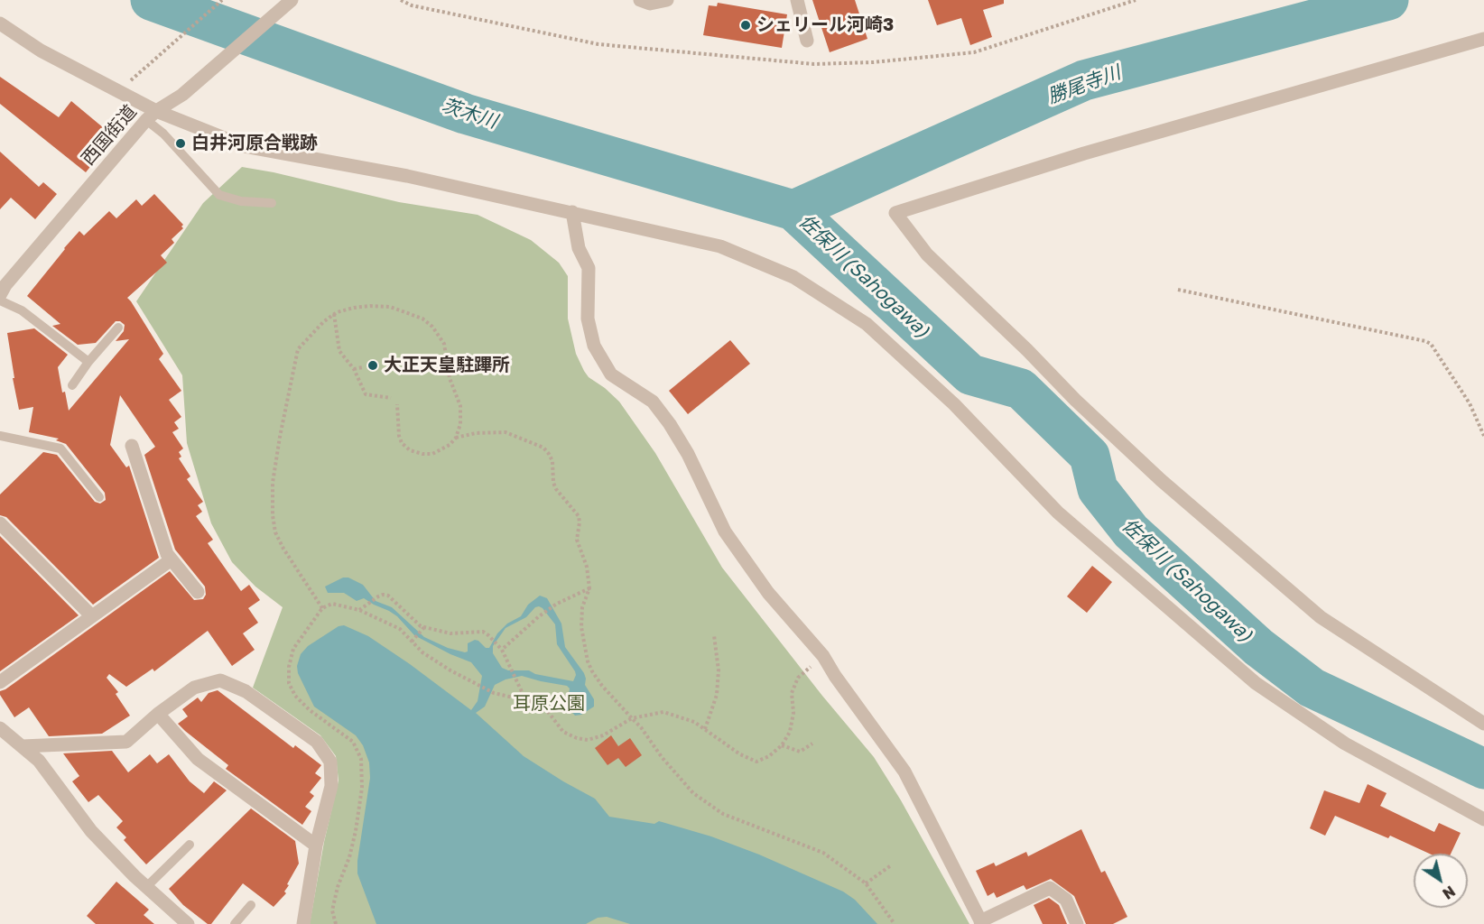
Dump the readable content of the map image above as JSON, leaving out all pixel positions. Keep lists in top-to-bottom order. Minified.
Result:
{"streets":{"street":["西国街道"]},"water":["勝尾寺川","茨木川","佐保川 (Sahogawa)"],"parks":["耳原公園"],"places":["シェリール河崎3","白井河原合戦跡","大正天皇駐蹕所"],"north":"bottom right"}
